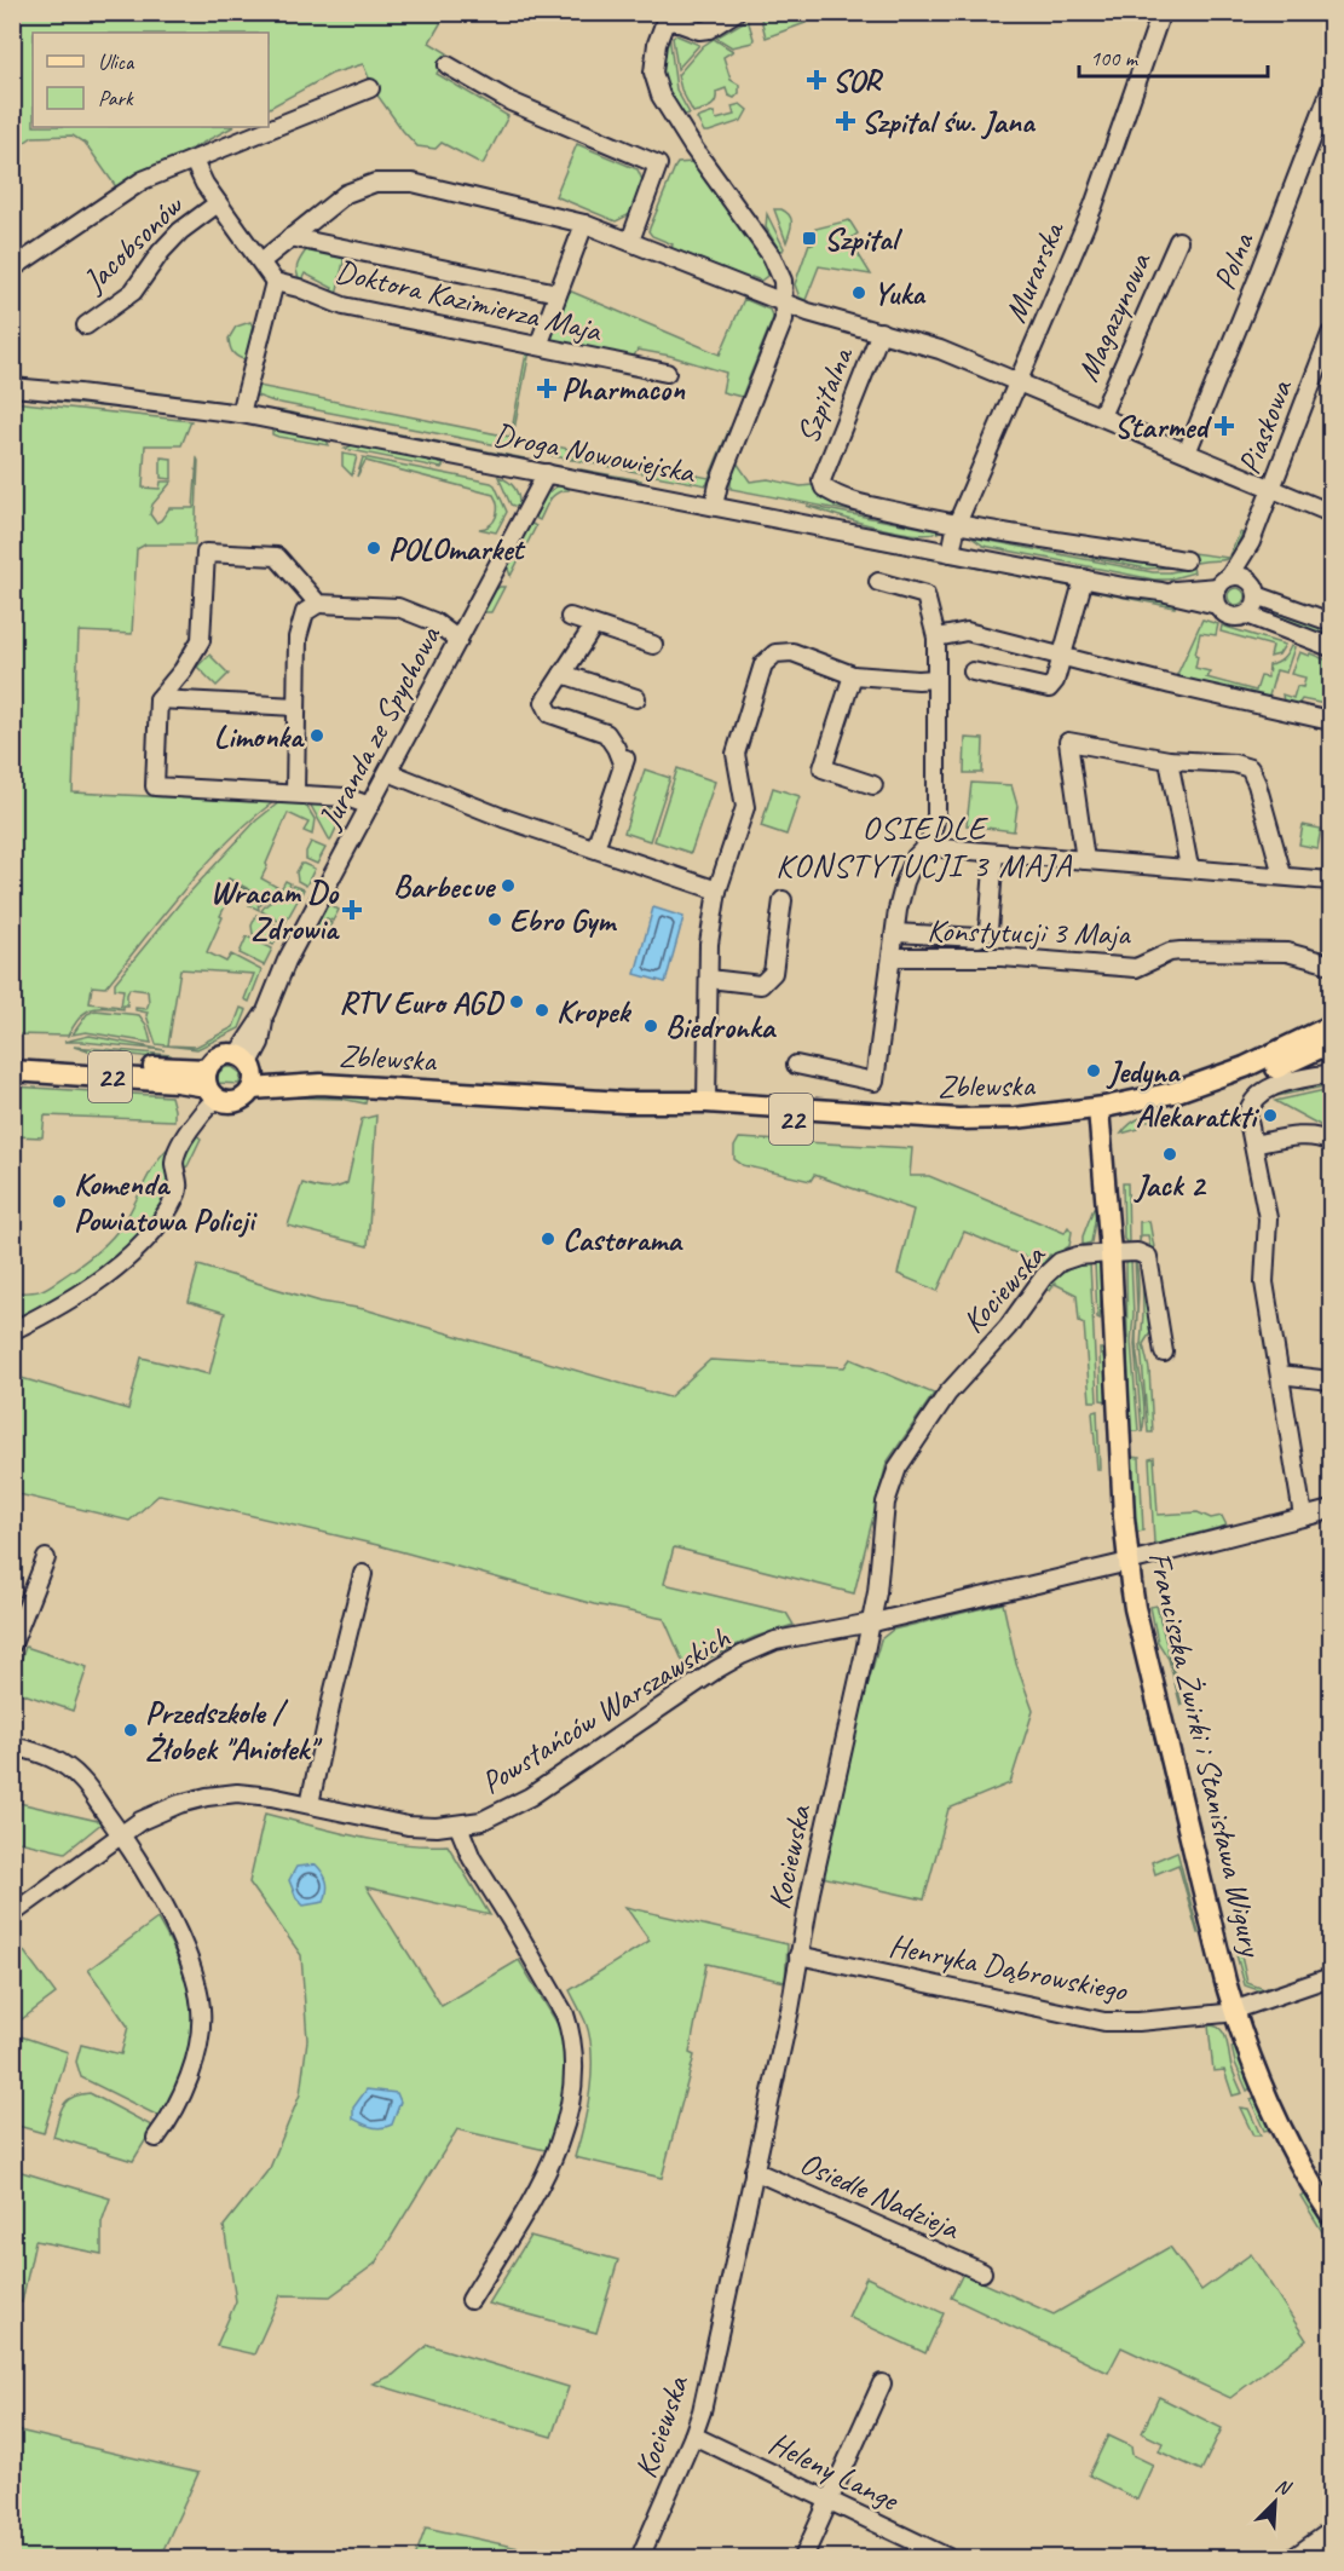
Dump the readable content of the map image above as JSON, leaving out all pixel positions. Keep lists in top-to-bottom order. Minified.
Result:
{"streets":{"main road":["Zblewska","22","Franciszka Żwirki i Stanisława Wigury"],"street":["Jacobsonów","Polna","Murarska","Doktora Kazimierza Maja","Magazynowa","Szpitalna","Piaskowa","Droga Nowowiejska","Juranda ze Spychowa","Konstytucji 3 Maja","Kociewska","Powstańców Warszawskich","Henryka Dąbrowskiego","Osiedle Nadzieja","Heleny Lange"]},"crossings":[["Polna","Magazynowa"],["Murarska","Magazynowa"],["Murarska","Szpitalna"],["Murarska","Droga Nowowiejska"],["Magazynowa","Szpitalna"],["Magazynowa","Piaskowa"],["Piaskowa","Droga Nowowiejska"],["Droga Nowowiejska","Juranda ze Spychowa"],["Juranda ze Spychowa","Zblewska"],["Juranda ze Spychowa","22"],["Zblewska","22"],["Zblewska","Franciszka Żwirki i Stanisława Wigury"],["Kociewska","Powstańców Warszawskich"],["Kociewska","Franciszka Żwirki i Stanisława Wigury"],["Kociewska","Henryka Dąbrowskiego"],["Kociewska","Osiedle Nadzieja"],["Kociewska","Heleny Lange"],["Powstańców Warszawskich","Franciszka Żwirki i Stanisława Wigury"],["Franciszka Żwirki i Stanisława Wigury","Henryka Dąbrowskiego"]],"districts":["OSIEDLE KONSTYTUCJI 3 MAJA"],"places":{"health":["SOR","Szpital św. Jana","Pharmacon","Starmed","Wracam Do Zdrowia"],"transit":["Szpital"],"other":["Yuka","POLOmarket","Limonka","Barbecue","Ebro Gym","RTV Euro AGD","Kropek","Biedronka","Jedyna","Alekaratkti","Jack 2","Komenda Powiatowa Policji","Castorama","Przedszkole / Żłobek \"Aniołek\""]},"legend":["Ulica","Park"],"scale_bar":"100 m","north":"top right"}
